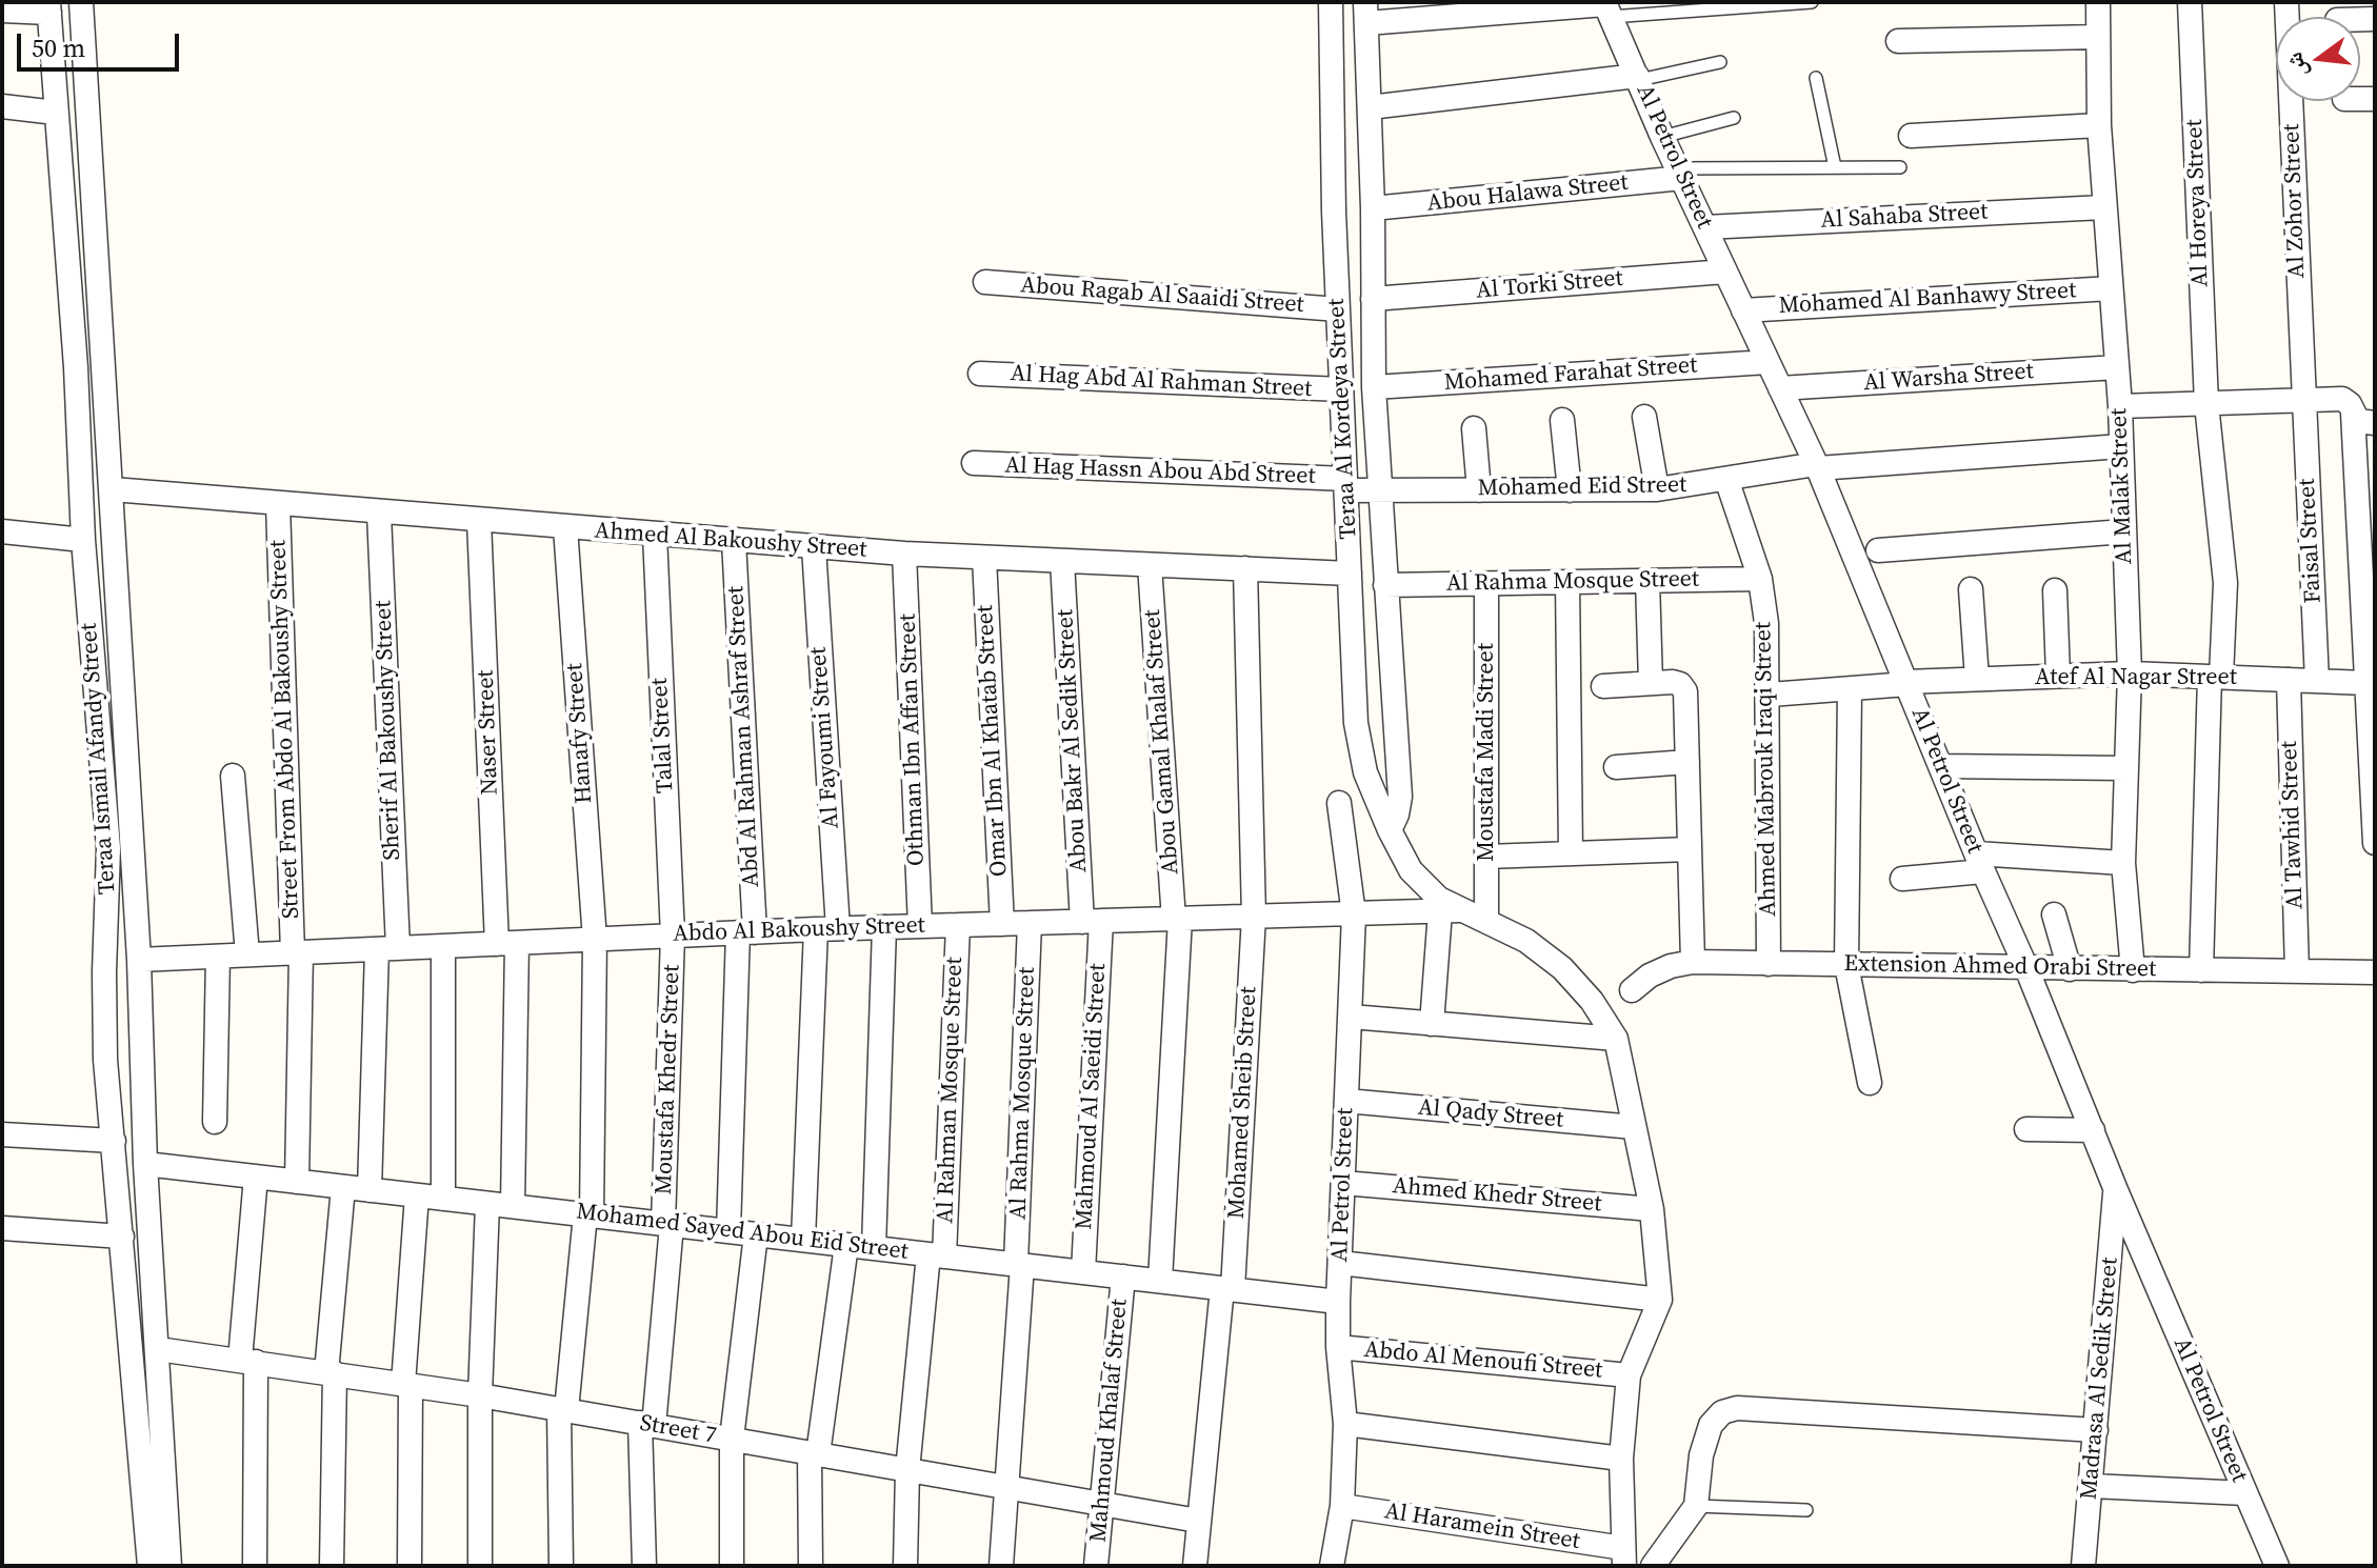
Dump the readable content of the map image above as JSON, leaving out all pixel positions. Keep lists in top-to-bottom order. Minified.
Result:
{"streets":{"street":["Al Petrol Street","Abou Halawa Street","Al Zohor Street","Al Horeya Street","Al Sahaba Street","Al Torki Street","Abou Ragab Al Saaidi Street","Mohamed Al Banhawy Street","Mohamed Farahat Street","Al Warsha Street","Al Hag Abd Al Rahman Street","Teraa Al Kordeya Street","Al Hag Hassn Abou Abd Street","Al Malak Street","Mohamed Eid Street","Ahmed Al Bakoushy Street","Faisal Street","Al Rahma Mosque Street","Atef Al Nagar Street","Street From Abdo Al Bakoushy Street","Sherif Al Bakoushy Street","Naser Street","Hanafy Street","Talal Street","Abd Al Rahman Ashraf Street","Al Fayoumi Street","Othman Ibn Affan Street","Omar Ibn Al Khatab Street","Abou Bakr Al Sedik Street","Abou Gamal Khalaf Street","Moustafa Madi Street","Teraa Ismail Afandy Street","Ahmed Mabrouk Iraqi Street","Al Tawhid Street","Abdo Al Bakoushy Street","Extension Ahmed Orabi Street","Moustafa Khedr Street","Al Rahman Mosque Street","Mahmoud Al Saeidi Street","Mohamed Sheib Street","Al Qady Street","Ahmed Khedr Street","Mohamed Sayed Abou Eid Street","Abdo Al Menoufi Street","Madrasa Al Sedik Street","Mahmoud Khalaf Street","Street 7","Al Haramein Street"]},"crossings":[["Al Petrol Street","Abou Halawa Street"],["Al Petrol Street","Al Sahaba Street"],["Al Petrol Street","Al Torki Street"],["Al Petrol Street","Mohamed Al Banhawy Street"],["Al Petrol Street","Mohamed Farahat Street"],["Al Petrol Street","Al Warsha Street"],["Al Petrol Street","Mohamed Eid Street"],["Al Petrol Street","Atef Al Nagar Street"],["Al Petrol Street","Abdo Al Bakoushy Street"],["Al Petrol Street","Extension Ahmed Orabi Street"],["Al Petrol Street","Al Qady Street"],["Al Petrol Street","Ahmed Khedr Street"],["Al Petrol Street","Mohamed Sayed Abou Eid Street"],["Al Petrol Street","Abdo Al Menoufi Street"],["Al Petrol Street","Madrasa Al Sedik Street"],["Al Petrol Street","Al Haramein Street"],["Abou Halawa Street","Teraa Al Kordeya Street"],["Al Zohor Street","Faisal Street"],["Al Horeya Street","Atef Al Nagar Street"],["Al Sahaba Street","Al Malak Street"],["Al Torki Street","Teraa Al Kordeya Street"],["Abou Ragab Al Saaidi Street","Teraa Al Kordeya Street"],["Mohamed Al Banhawy Street","Al Malak Street"],["Mohamed Farahat Street","Teraa Al Kordeya Street"],["Al Warsha Street","Al Malak Street"],["Al Hag Abd Al Rahman Street","Teraa Al Kordeya Street"],["Teraa Al Kordeya Street","Al Hag Hassn Abou Abd Street"],["Teraa Al Kordeya Street","Mohamed Eid Street"],["Teraa Al Kordeya Street","Ahmed Al Bakoushy Street"],["Teraa Al Kordeya Street","Al Rahma Mosque Street"],["Teraa Al Kordeya Street","Moustafa Madi Street"],["Teraa Al Kordeya Street","Abdo Al Bakoushy Street"],["Teraa Al Kordeya Street","Al Qady Street"],["Teraa Al Kordeya Street","Ahmed Khedr Street"],["Teraa Al Kordeya Street","Abdo Al Menoufi Street"],["Teraa Al Kordeya Street","Al Haramein Street"],["Al Hag Hassn Abou Abd Street","Mohamed Eid Street"],["Al Malak Street","Mohamed Eid Street"],["Al Malak Street","Atef Al Nagar Street"],["Al Malak Street","Extension Ahmed Orabi Street"],["Mohamed Eid Street","Ahmed Mabrouk Iraqi Street"],["Ahmed Al Bakoushy Street","Street From Abdo Al Bakoushy Street"],["Ahmed Al Bakoushy Street","Sherif Al Bakoushy Street"],["Ahmed Al Bakoushy Street","Naser Street"],["Ahmed Al Bakoushy Street","Hanafy Street"],["Ahmed Al Bakoushy Street","Talal Street"],["Ahmed Al Bakoushy Street","Abd Al Rahman Ashraf Street"],["Ahmed Al Bakoushy Street","Al Fayoumi Street"],["Ahmed Al Bakoushy Street","Othman Ibn Affan Street"],["Ahmed Al Bakoushy Street","Omar Ibn Al Khatab Street"],["Ahmed Al Bakoushy Street","Abou Bakr Al Sedik Street"],["Ahmed Al Bakoushy Street","Abou Gamal Khalaf Street"],["Ahmed Al Bakoushy Street","Teraa Ismail Afandy Street"],["Ahmed Al Bakoushy Street","Mohamed Sheib Street"],["Faisal Street","Atef Al Nagar Street"],["Al Rahma Mosque Street","Moustafa Madi Street"],["Al Rahma Mosque Street","Ahmed Mabrouk Iraqi Street"],["Al Rahma Mosque Street","Abdo Al Bakoushy Street"],["Al Rahma Mosque Street","Mohamed Sayed Abou Eid Street"],["Al Rahma Mosque Street","Street 7"],["Atef Al Nagar Street","Ahmed Mabrouk Iraqi Street"],["Atef Al Nagar Street","Al Tawhid Street"],["Street From Abdo Al Bakoushy Street","Abdo Al Bakoushy Street"],["Street From Abdo Al Bakoushy Street","Mohamed Sayed Abou Eid Street"],["Sherif Al Bakoushy Street","Abdo Al Bakoushy Street"],["Sherif Al Bakoushy Street","Mohamed Sayed Abou Eid Street"],["Naser Street","Abdo Al Bakoushy Street"],["Naser Street","Mohamed Sayed Abou Eid Street"],["Hanafy Street","Abdo Al Bakoushy Street"],["Hanafy Street","Mohamed Sayed Abou Eid Street"],["Hanafy Street","Street 7"],["Talal Street","Abdo Al Bakoushy Street"],["Talal Street","Moustafa Khedr Street"],["Abd Al Rahman Ashraf Street","Abdo Al Bakoushy Street"],["Abd Al Rahman Ashraf Street","Mohamed Sayed Abou Eid Street"],["Al Fayoumi Street","Abdo Al Bakoushy Street"],["Al Fayoumi Street","Mohamed Sayed Abou Eid Street"],["Othman Ibn Affan Street","Abdo Al Bakoushy Street"],["Omar Ibn Al Khatab Street","Abdo Al Bakoushy Street"],["Abou Bakr Al Sedik Street","Abdo Al Bakoushy Street"],["Abou Bakr Al Sedik Street","Mahmoud Al Saeidi Street"],["Abou Gamal Khalaf Street","Abdo Al Bakoushy Street"],["Abou Gamal Khalaf Street","Mohamed Sayed Abou Eid Street"],["Teraa Ismail Afandy Street","Abdo Al Bakoushy Street"],["Teraa Ismail Afandy Street","Mohamed Sayed Abou Eid Street"],["Teraa Ismail Afandy Street","Street 7"],["Ahmed Mabrouk Iraqi Street","Extension Ahmed Orabi Street"],["Al Tawhid Street","Extension Ahmed Orabi Street"],["Abdo Al Bakoushy Street","Moustafa Khedr Street"],["Abdo Al Bakoushy Street","Al Rahman Mosque Street"],["Abdo Al Bakoushy Street","Mahmoud Al Saeidi Street"],["Abdo Al Bakoushy Street","Mohamed Sheib Street"],["Moustafa Khedr Street","Mohamed Sayed Abou Eid Street"],["Al Rahman Mosque Street","Mohamed Sayed Abou Eid Street"],["Al Rahman Mosque Street","Street 7"],["Mahmoud Al Saeidi Street","Mohamed Sayed Abou Eid Street"],["Mohamed Sheib Street","Mohamed Sayed Abou Eid Street"],["Mohamed Sheib Street","Street 7"],["Mohamed Sayed Abou Eid Street","Mahmoud Khalaf Street"],["Mahmoud Khalaf Street","Street 7"]],"scale_bar":"50 m","north":"left"}
